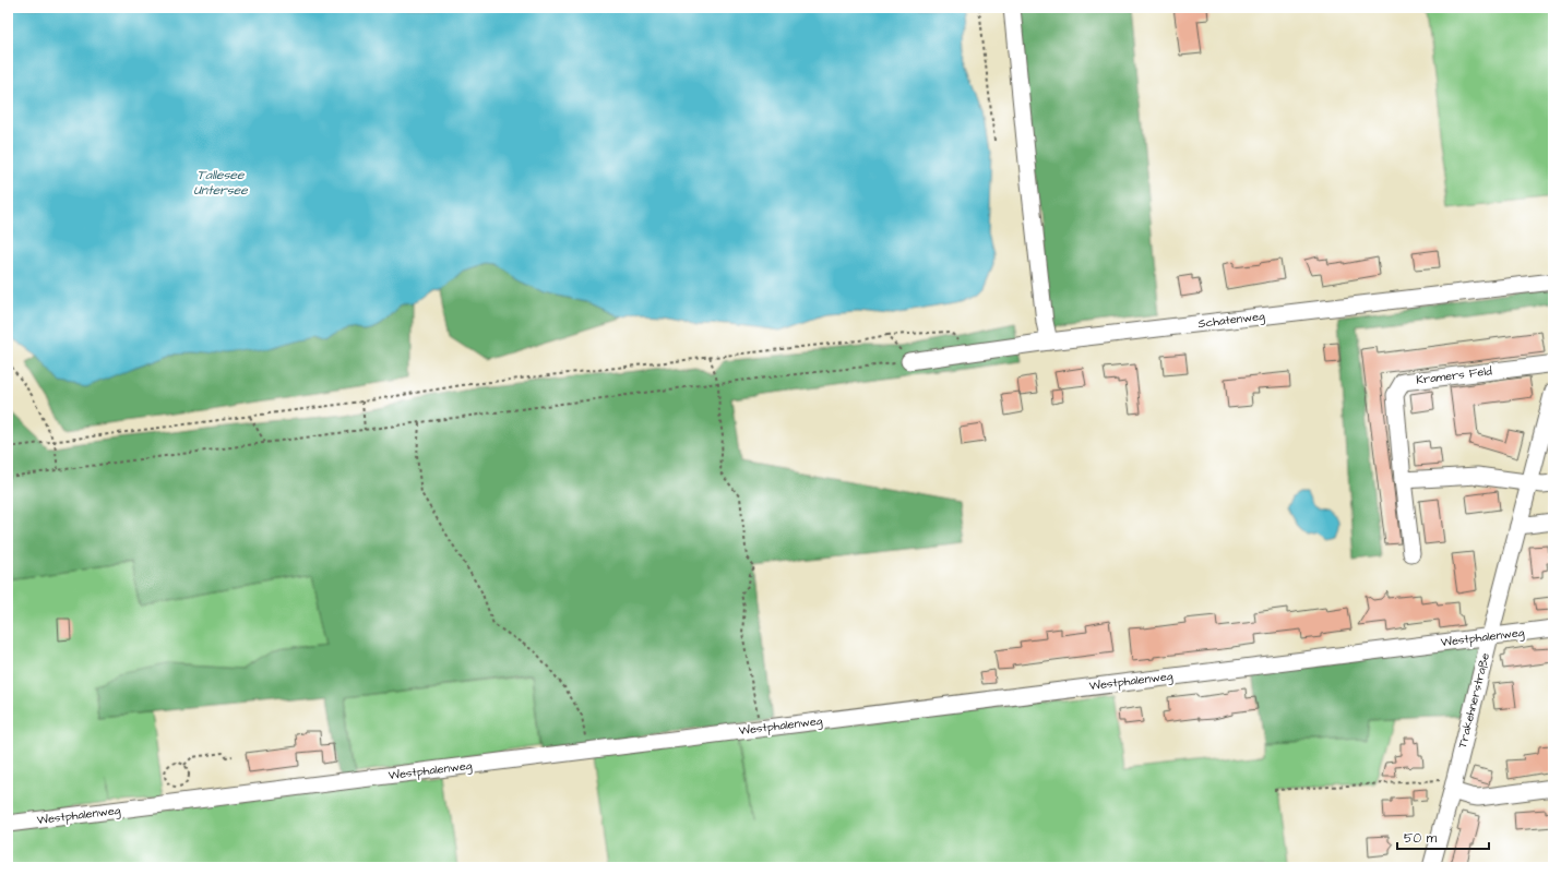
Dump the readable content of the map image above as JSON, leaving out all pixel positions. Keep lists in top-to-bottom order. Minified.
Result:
{"streets":{"street":["Schatenweg","Kramers Feld","Westphalenweg","Trakehnerstraße"]},"crossings":[["Westphalenweg","Trakehnerstraße"]],"water":["Tallesee Untersee"],"scale_bar":"50 m"}
